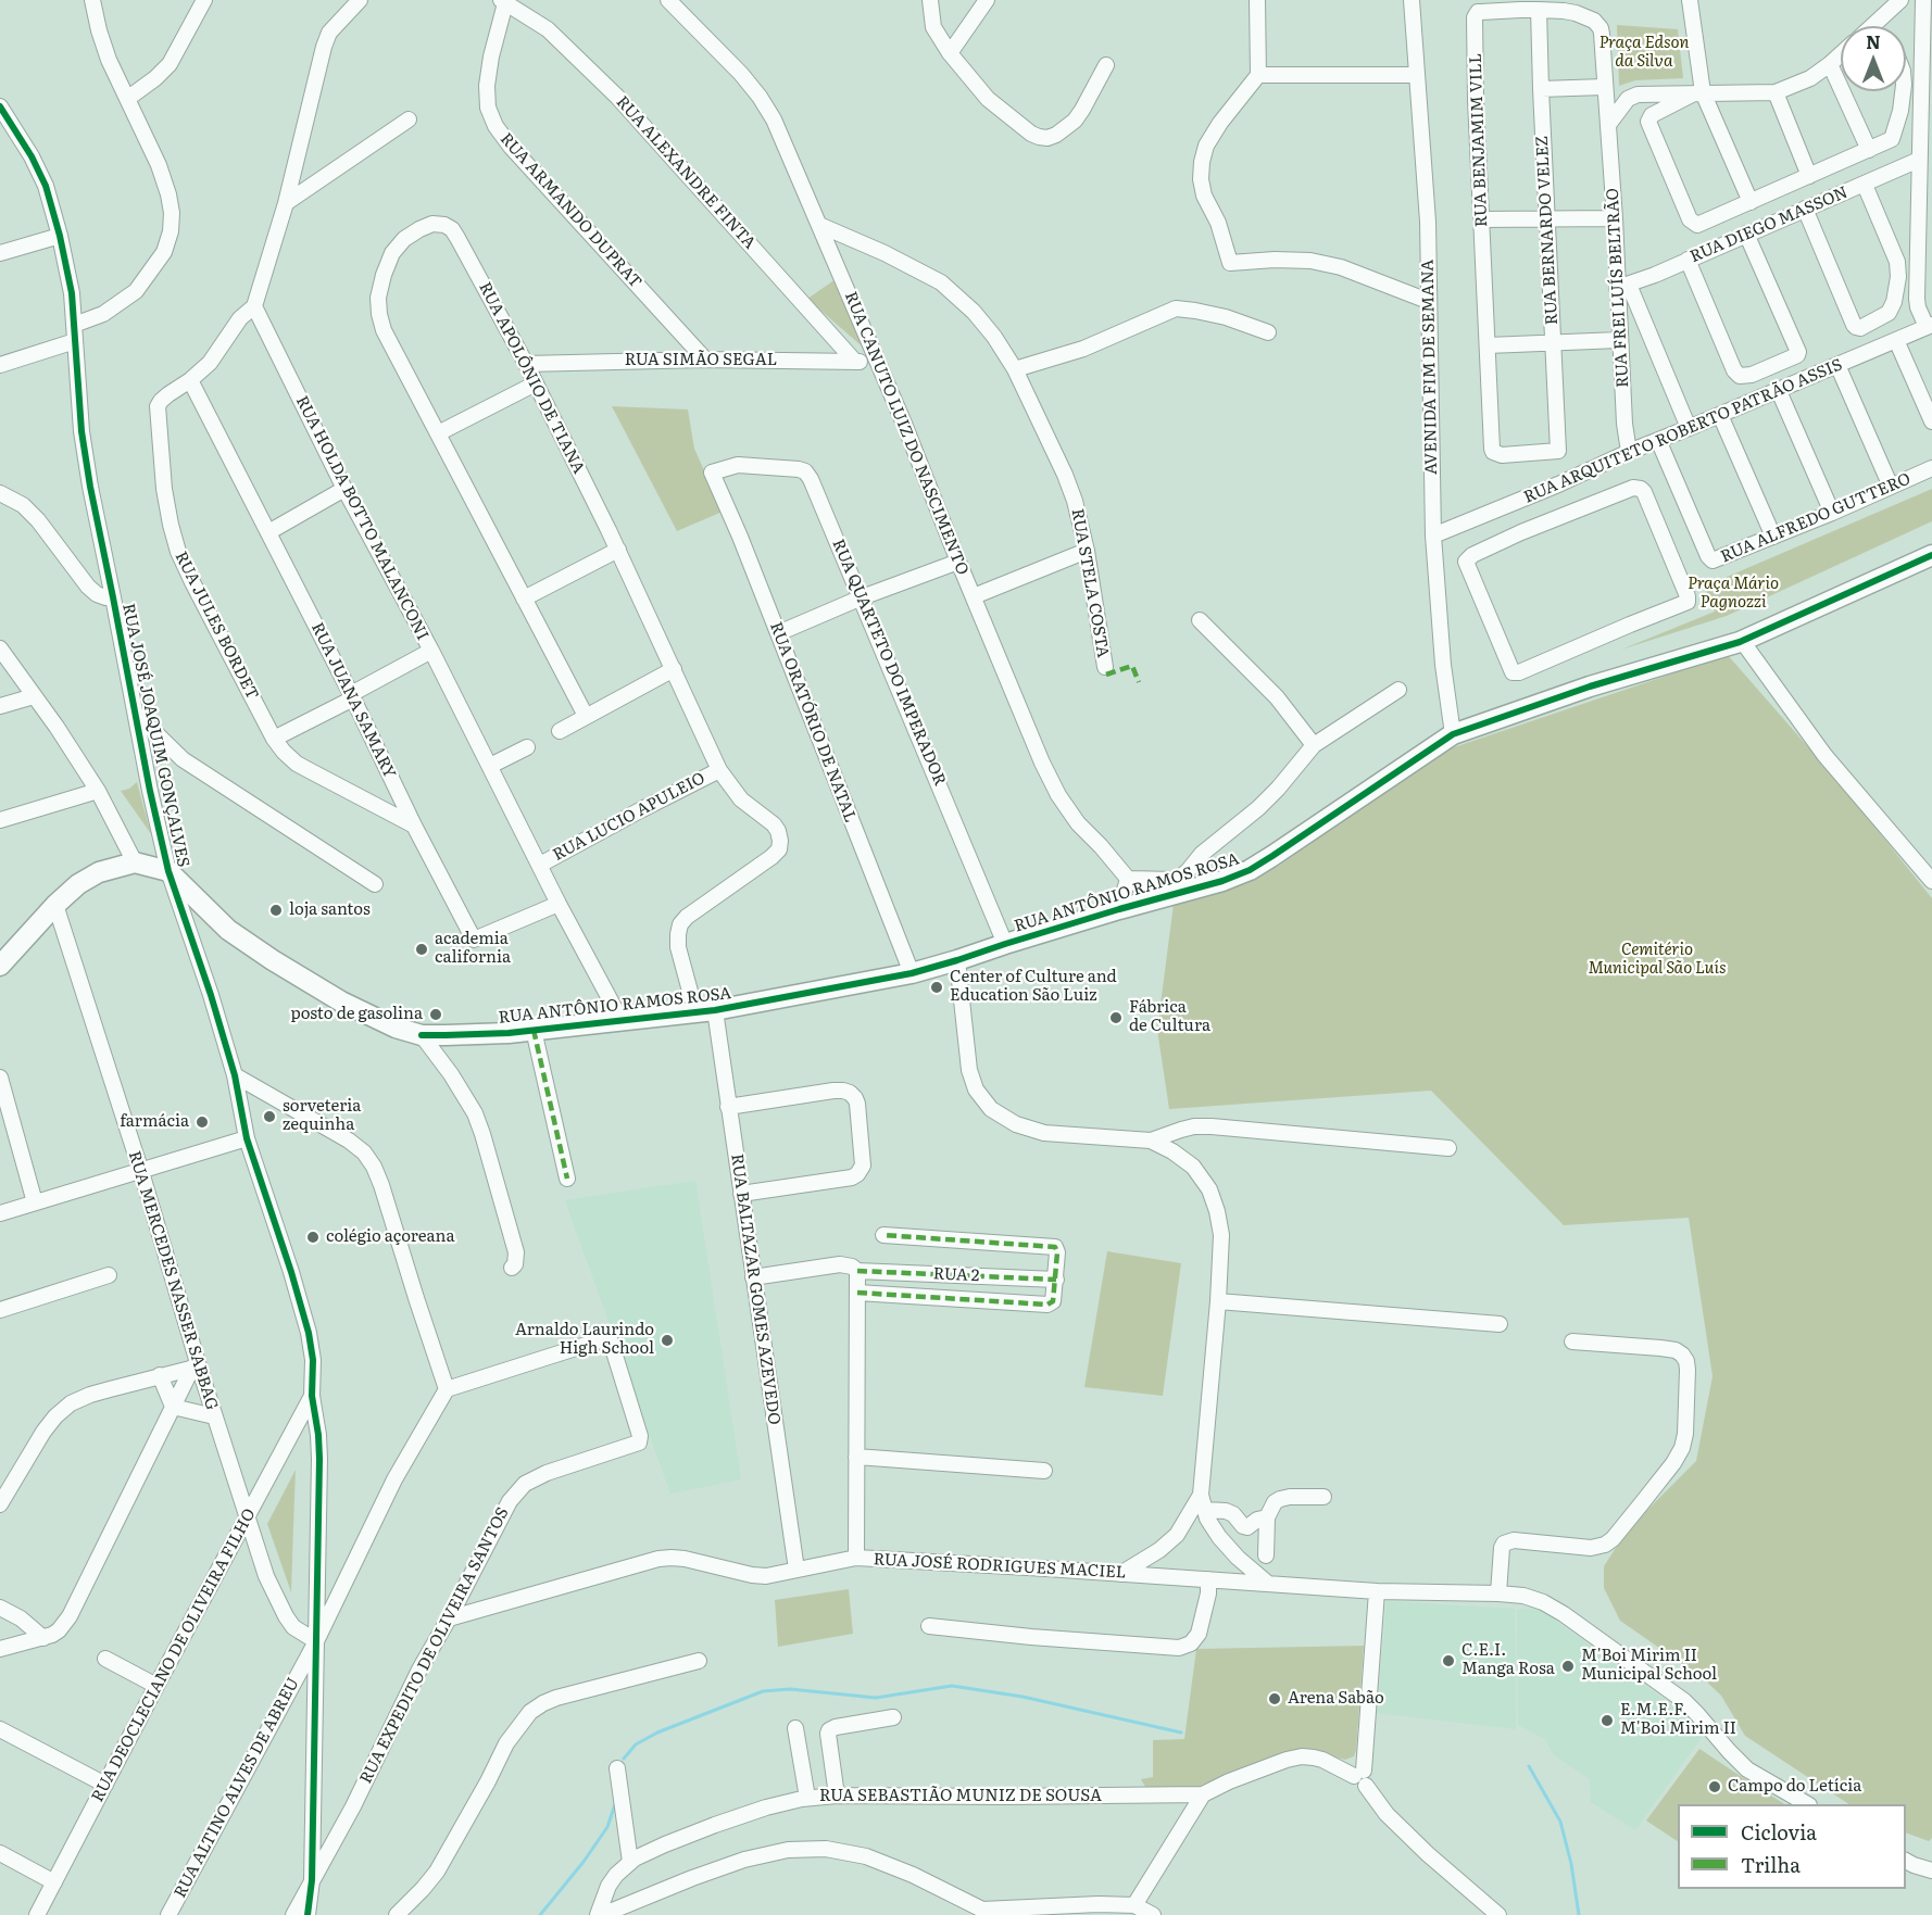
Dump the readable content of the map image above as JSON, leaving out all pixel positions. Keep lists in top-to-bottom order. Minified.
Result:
{"streets":{"main road":["RUA ANTÔNIO RAMOS ROSA"],"street":["RUA BENJAMIM VILL","RUA ALEXANDRE FINTA","RUA ARMANDO DUPRAT","RUA DIEGO MASSON","RUA BERNARDO VELEZ","RUA FREI LUÍS BELTRÃO","RUA SIMÃO SEGAL","AVENIDA FIM DE SEMANA","RUA APOLÔNIO DE TIANA","RUA ARQUITETO ROBERTO PATRÃO ASSIS","RUA CANUTO LUIZ DO NASCIMENTO","RUA HOLDA BOTTO MALANCONI","RUA ALFREDO GUTTERO","RUA STELA COSTA","RUA JULES BORDET","RUA QUARTETO DO IMPERADOR","RUA JUANA SAMARY","RUA ORATÓRIO DE NATAL","RUA JOSÉ JOAQUIM GONÇALVES","RUA LUCIO APULEIO","RUA 2","RUA MERCEDES NASSER SABBAG","RUA BALTAZAR GOMES AZEVEDO","RUA JOSÉ RODRIGUES MACIEL","RUA EXPEDITO DE OLIVEIRA SANTOS","RUA DEOCLECIANO DE OLIVEIRA FILHO","RUA ALTINO ALVES DE ABREU","RUA SEBASTIÃO MUNIZ DE SOUSA"]},"crossings":[["RUA BENJAMIM VILL","RUA BERNARDO VELEZ"],["RUA BENJAMIM VILL","RUA FREI LUÍS BELTRÃO"],["RUA ALEXANDRE FINTA","RUA ARMANDO DUPRAT"],["RUA ALEXANDRE FINTA","RUA SIMÃO SEGAL"],["RUA ARMANDO DUPRAT","RUA SIMÃO SEGAL"],["RUA DIEGO MASSON","RUA FREI LUÍS BELTRÃO"],["RUA FREI LUÍS BELTRÃO","RUA ARQUITETO ROBERTO PATRÃO ASSIS"],["RUA SIMÃO SEGAL","RUA APOLÔNIO DE TIANA"],["RUA SIMÃO SEGAL","RUA CANUTO LUIZ DO NASCIMENTO"],["AVENIDA FIM DE SEMANA","RUA ARQUITETO ROBERTO PATRÃO ASSIS"],["AVENIDA FIM DE SEMANA","RUA ANTÔNIO RAMOS ROSA"],["RUA APOLÔNIO DE TIANA","RUA LUCIO APULEIO"],["RUA APOLÔNIO DE TIANA","RUA ANTÔNIO RAMOS ROSA"],["RUA APOLÔNIO DE TIANA","RUA BALTAZAR GOMES AZEVEDO"],["RUA ARQUITETO ROBERTO PATRÃO ASSIS","RUA ALFREDO GUTTERO"],["RUA CANUTO LUIZ DO NASCIMENTO","RUA STELA COSTA"],["RUA CANUTO LUIZ DO NASCIMENTO","RUA ANTÔNIO RAMOS ROSA"],["RUA HOLDA BOTTO MALANCONI","RUA JULES BORDET"],["RUA HOLDA BOTTO MALANCONI","RUA JUANA SAMARY"],["RUA HOLDA BOTTO MALANCONI","RUA LUCIO APULEIO"],["RUA HOLDA BOTTO MALANCONI","RUA ANTÔNIO RAMOS ROSA"],["RUA JULES BORDET","RUA JUANA SAMARY"],["RUA QUARTETO DO IMPERADOR","RUA ORATÓRIO DE NATAL"],["RUA QUARTETO DO IMPERADOR","RUA ANTÔNIO RAMOS ROSA"],["RUA ORATÓRIO DE NATAL","RUA ANTÔNIO RAMOS ROSA"],["RUA JOSÉ JOAQUIM GONÇALVES","RUA ANTÔNIO RAMOS ROSA"],["RUA JOSÉ JOAQUIM GONÇALVES","RUA MERCEDES NASSER SABBAG"],["RUA JOSÉ JOAQUIM GONÇALVES","RUA EXPEDITO DE OLIVEIRA SANTOS"],["RUA JOSÉ JOAQUIM GONÇALVES","RUA DEOCLECIANO DE OLIVEIRA FILHO"],["RUA JOSÉ JOAQUIM GONÇALVES","RUA ALTINO ALVES DE ABREU"],["RUA ANTÔNIO RAMOS ROSA","RUA BALTAZAR GOMES AZEVEDO"],["RUA 2","RUA JOSÉ RODRIGUES MACIEL"],["RUA MERCEDES NASSER SABBAG","RUA DEOCLECIANO DE OLIVEIRA FILHO"],["RUA MERCEDES NASSER SABBAG","RUA ALTINO ALVES DE ABREU"],["RUA EXPEDITO DE OLIVEIRA SANTOS","RUA ALTINO ALVES DE ABREU"]],"parks":["Praça Edson da Silva","Praça Mário Pagnozzi","Cemitério Municipal São Luís"],"places":["loja santos","academia california","Center of Culture and Education São Luiz","posto de gasolina","Fábrica de Cultura","sorveteria zequinha","farmácia","colégio açoreana","Arnaldo Laurindo High School","C.E.I. Manga Rosa","M'Boi Mirim II Municipal School","Arena Sabão","E.M.E.F. M'Boi Mirim II","Campo do Letícia"],"legend":["Ciclovia","Trilha"],"north":"top"}
